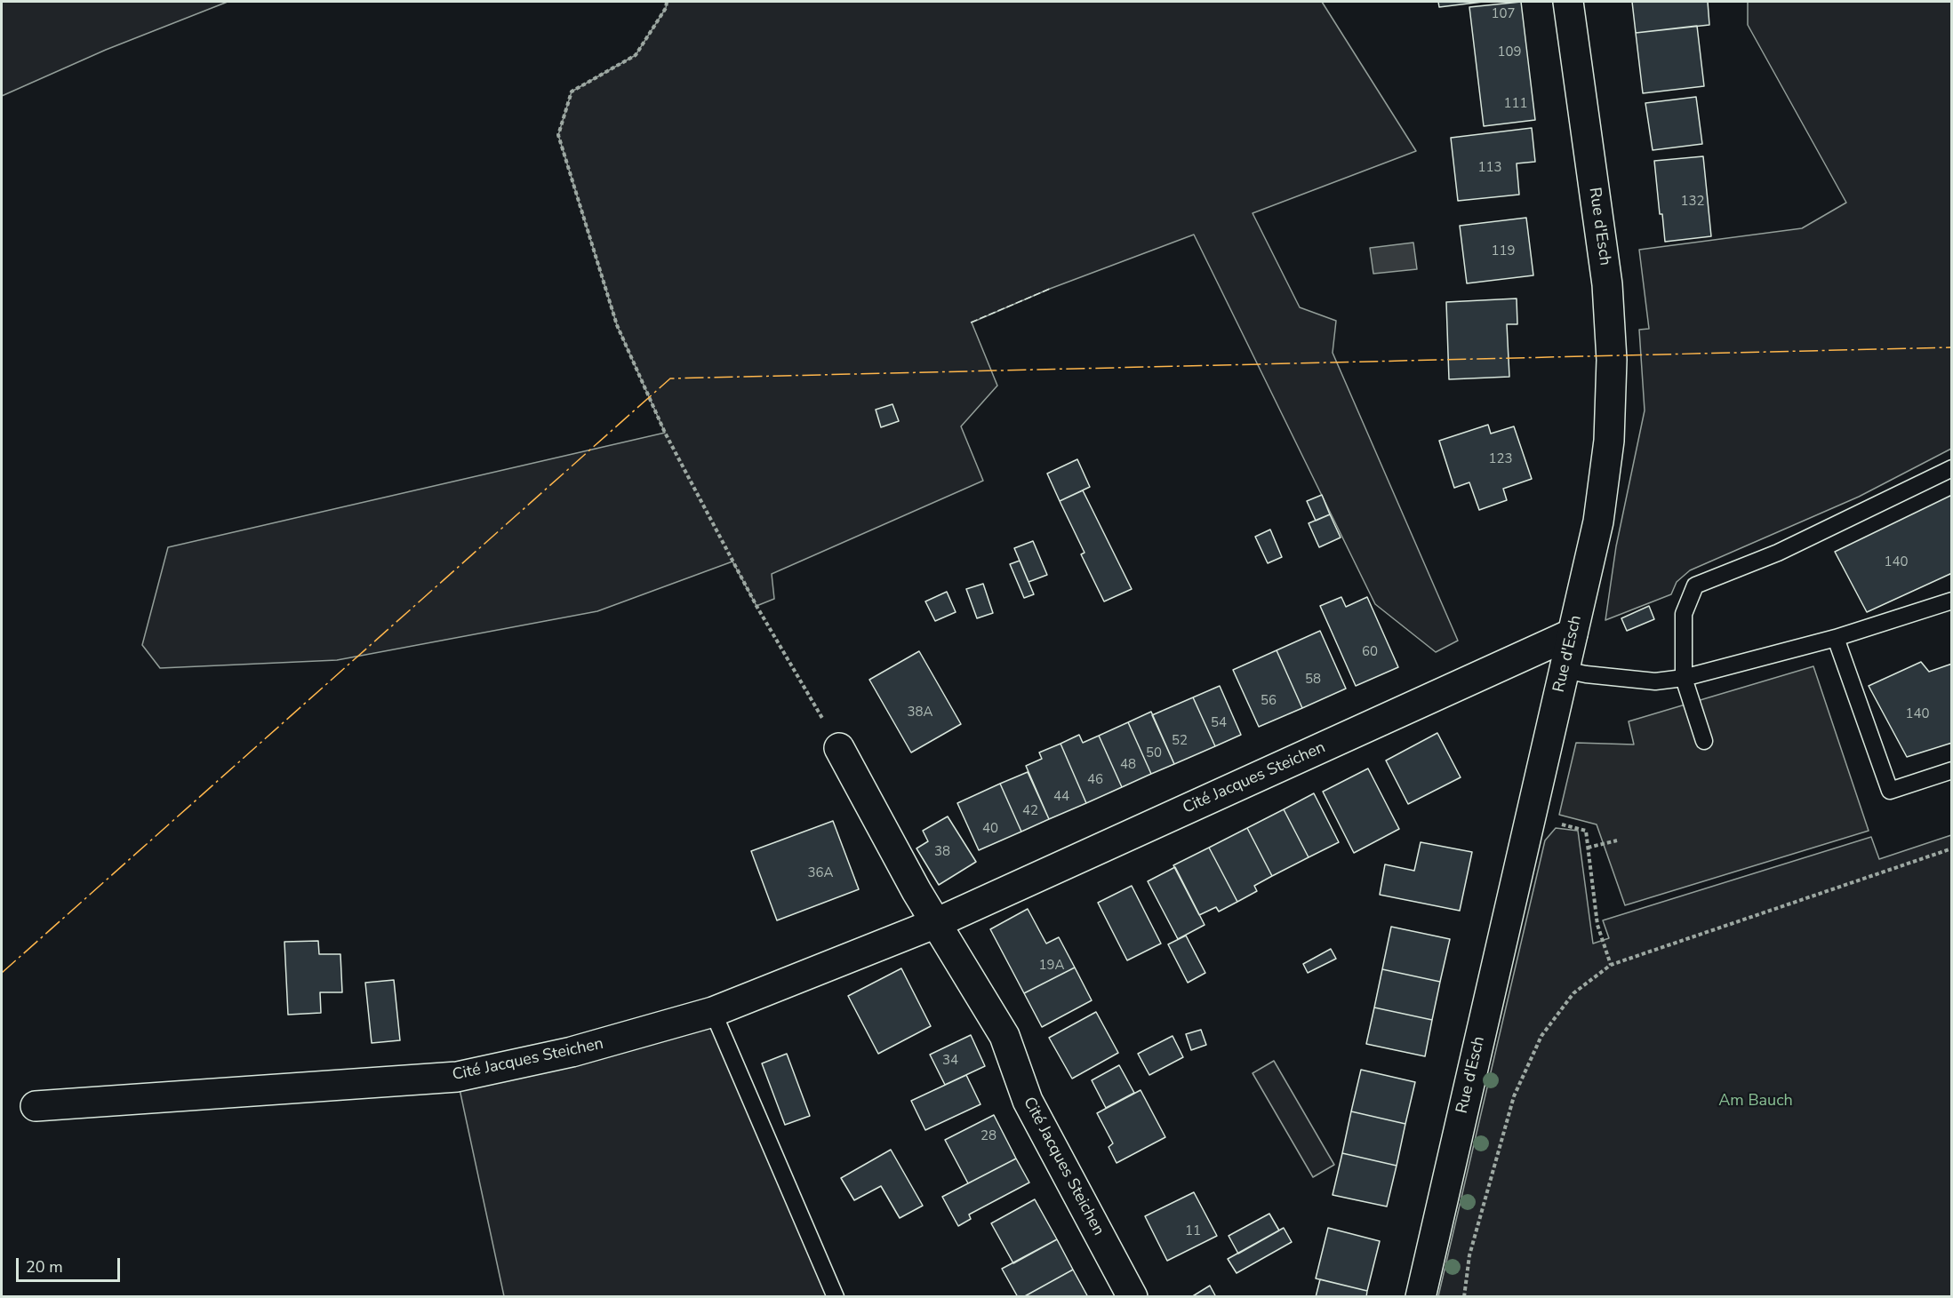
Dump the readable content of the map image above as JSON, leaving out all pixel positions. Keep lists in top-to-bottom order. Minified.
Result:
{"streets":{"street":["Rue d'Esch","Cité Jacques Steichen"]},"crossings":[["Rue d'Esch","Cité Jacques Steichen"]],"parks":["Am Bauch"],"house_numbers":["107","109","111","113","132","119","123","140","60","58","56","38A","140","54","52","50","48","46","44","42","40","38","36A","19A","34","28","11"],"scale_bar":"20 m"}
